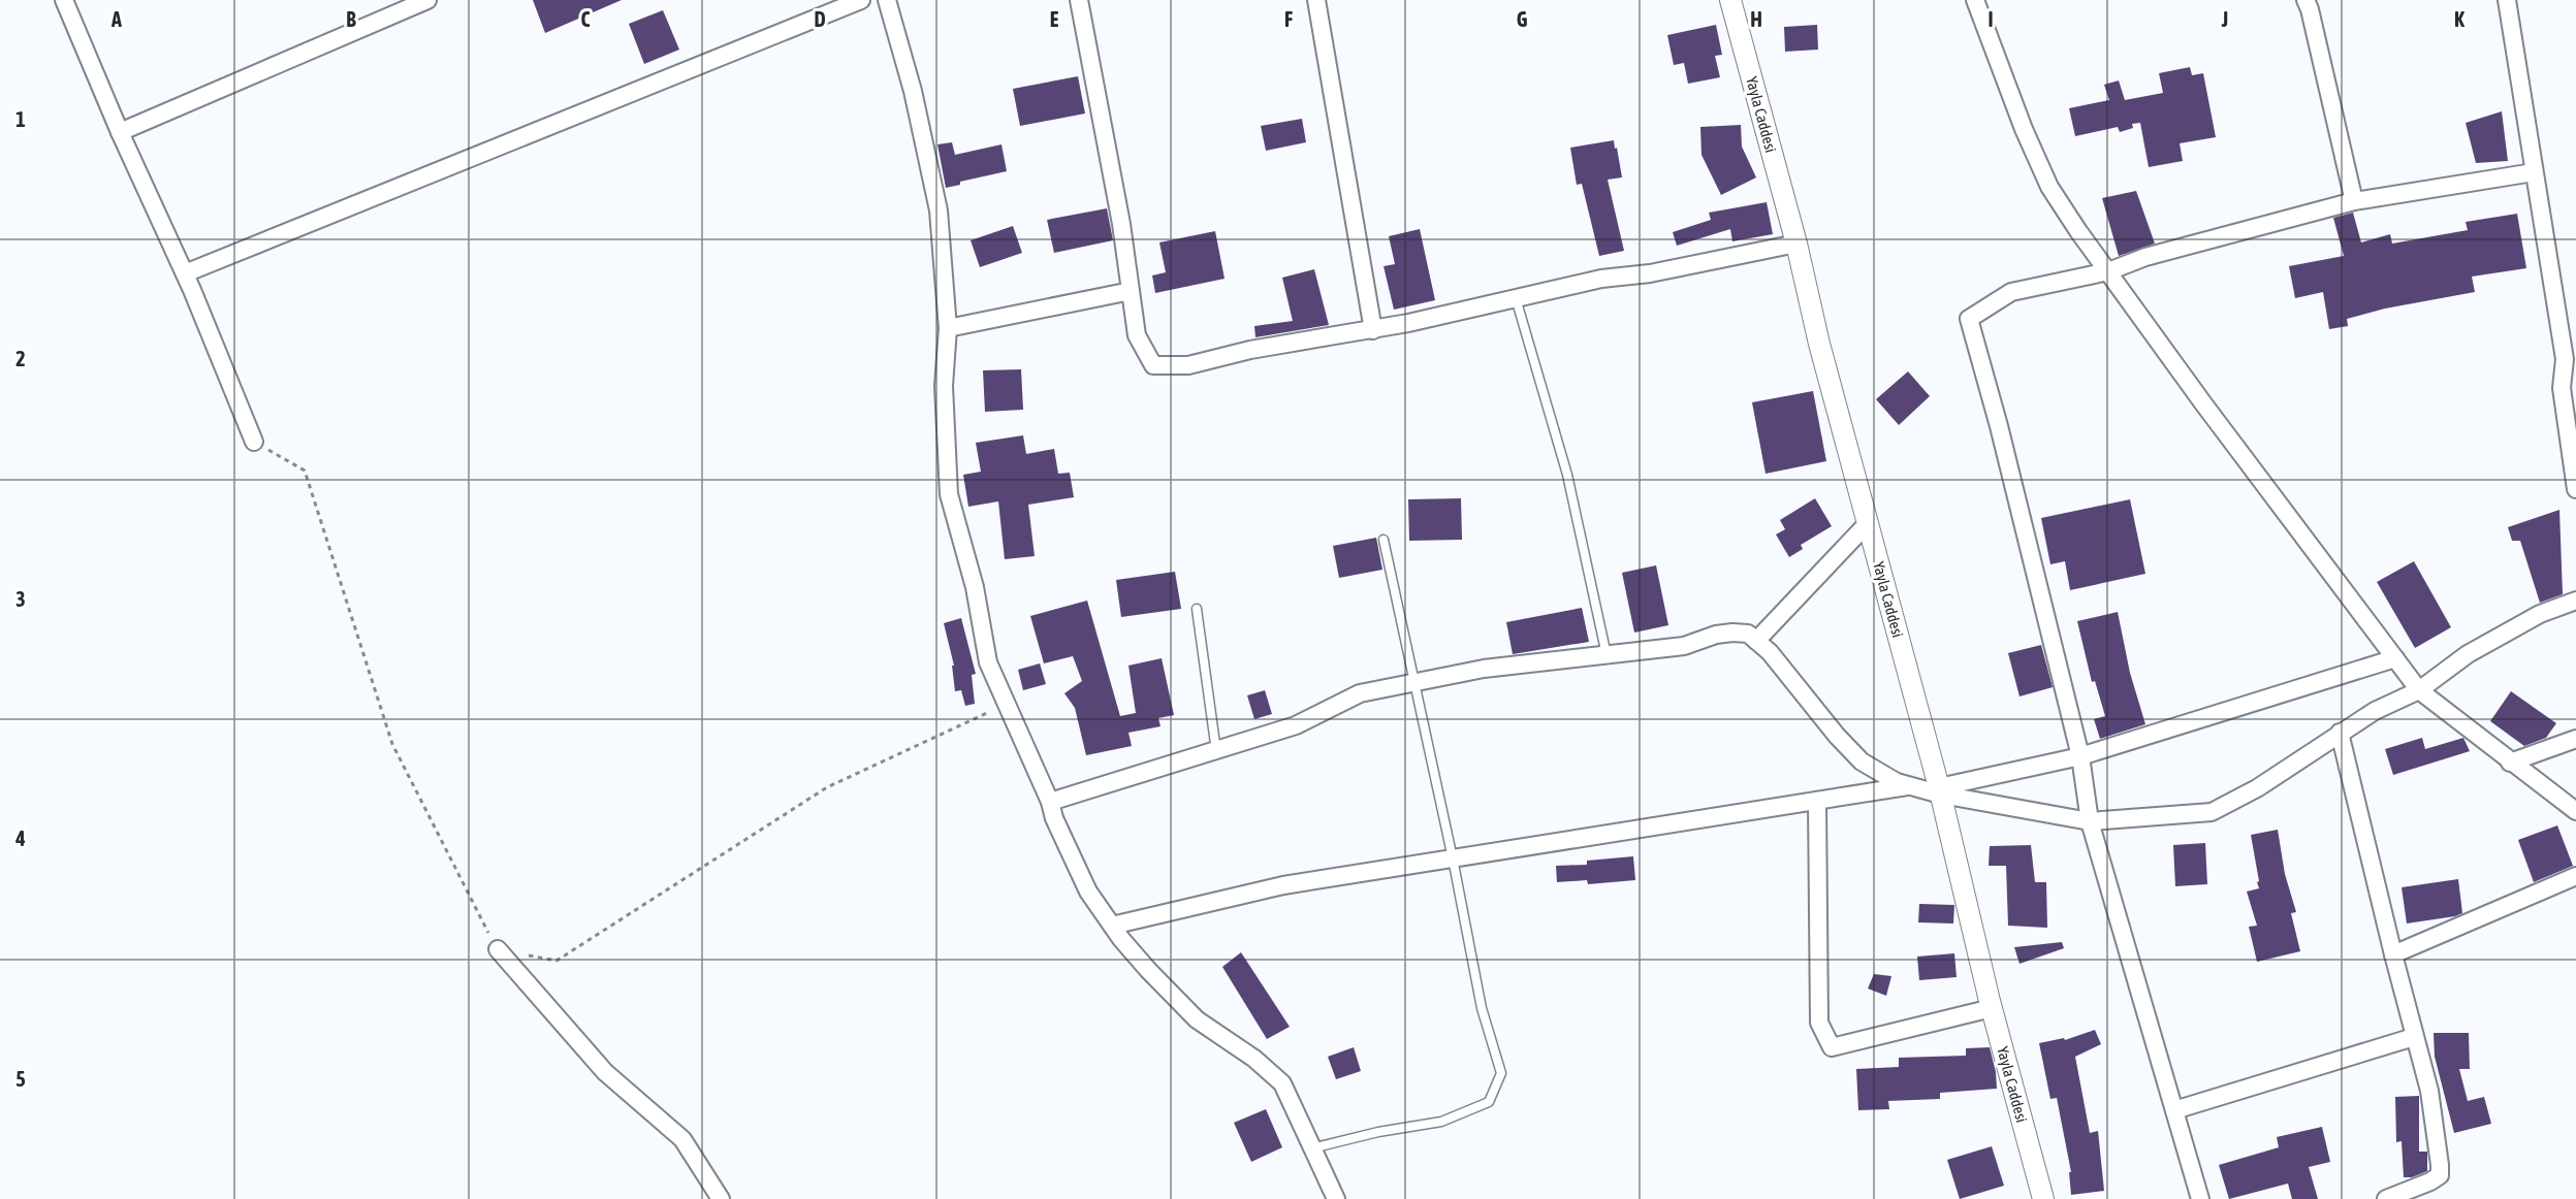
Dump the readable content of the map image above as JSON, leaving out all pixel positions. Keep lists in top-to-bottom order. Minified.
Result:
{"streets":{"street":["Yayla Caddesi"]},"grid":{"columns":["A","B","C","D","E","F","G","H","I","J","K"],"rows":["1","2","3","4","5"]}}
